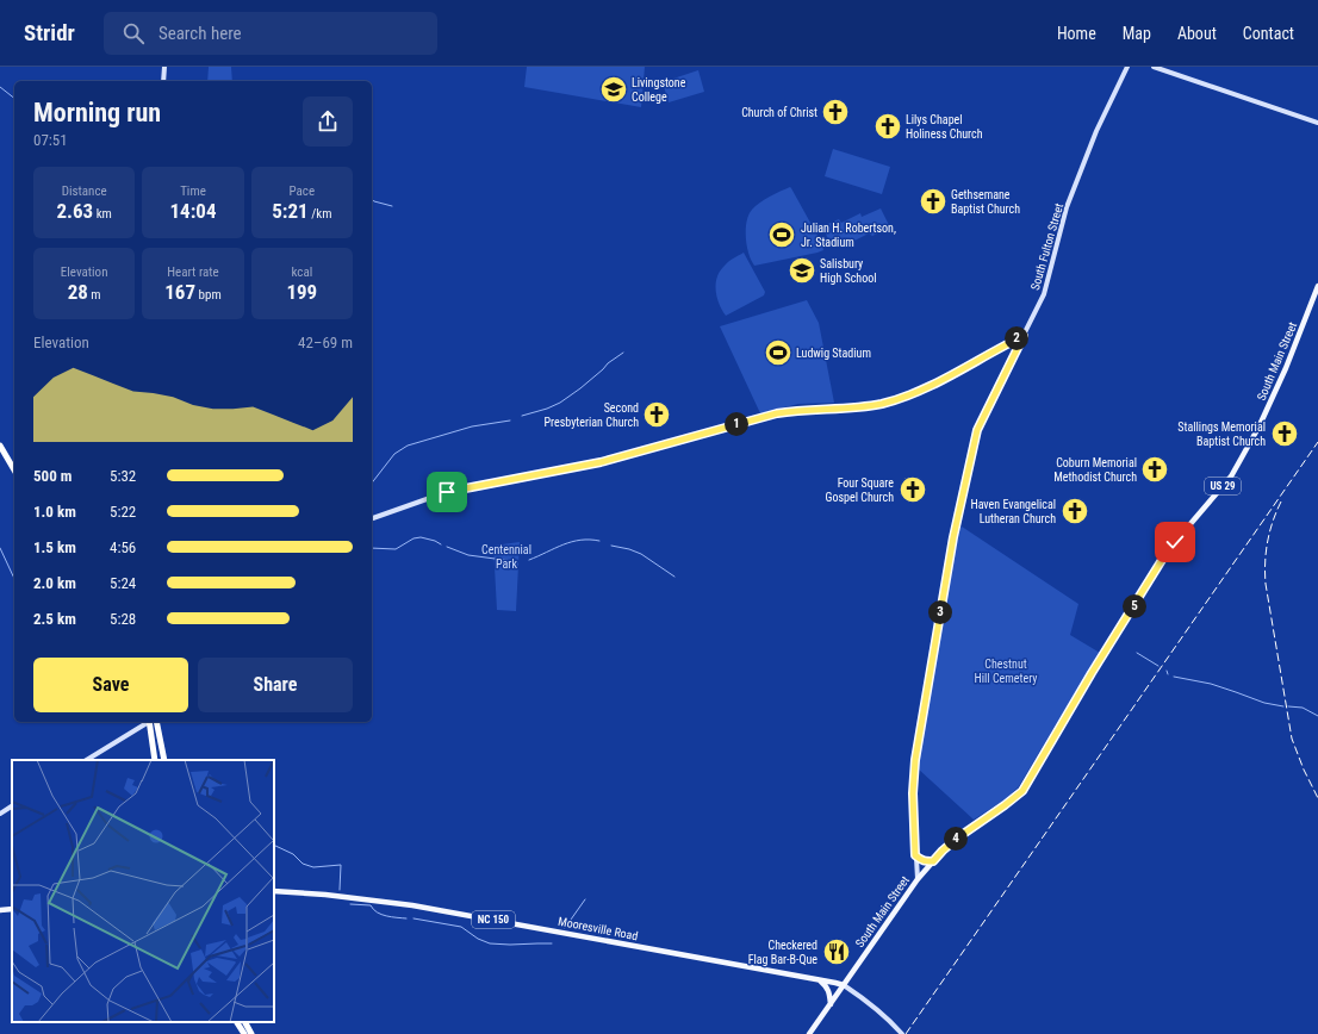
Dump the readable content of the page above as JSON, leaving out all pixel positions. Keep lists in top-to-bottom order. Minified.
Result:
{"streets":{"main road":["South Main Street","US 29","NC 150","Mooresville Road"],"street":["South Fulton Street"]},"crossings":[["South Fulton Street","South Main Street"],["South Main Street","Mooresville Road"]],"parks":["Centennial Park","Chestnut Hill Cemetery"],"places":{"school or university":["Livingstone College","Salisbury High School"],"church":["Church of Christ","Lilys Chapel Holiness Church","Gethsemane Baptist Church","Second Presbyterian Church","Stallings Memorial Baptist Church","Coburn Memorial Methodist Church","Four Square Gospel Church","Haven Evangelical Lutheran Church"],"sports":["Julian H. Robertson, Jr. Stadium","Ludwig Stadium"],"restaurant":["Checkered Flag Bar-B-Que"]},"page":{"header":"Stridr","search":"Search here","nav":["Home","Map","About","Contact"],"heading":["Morning run","07:51"],"stats":[["Distance","2.63 km"],["Time","14:04"],["Pace","5:21 /km"],["Elevation","28 m"],["Heart rate","167 bpm"],["kcal","199"]],"chart":["Elevation","42–69 m"],"pins":["2","1","5","3","4"],"list":[{"name":"500 m","note":"5:32"},{"name":"1.0 km","note":"5:22"},{"name":"1.5 km","note":"4:56"},{"name":"2.0 km","note":"5:24"},{"name":"2.5 km","note":"5:28"}],"buttons":["Save","Share"]}}
